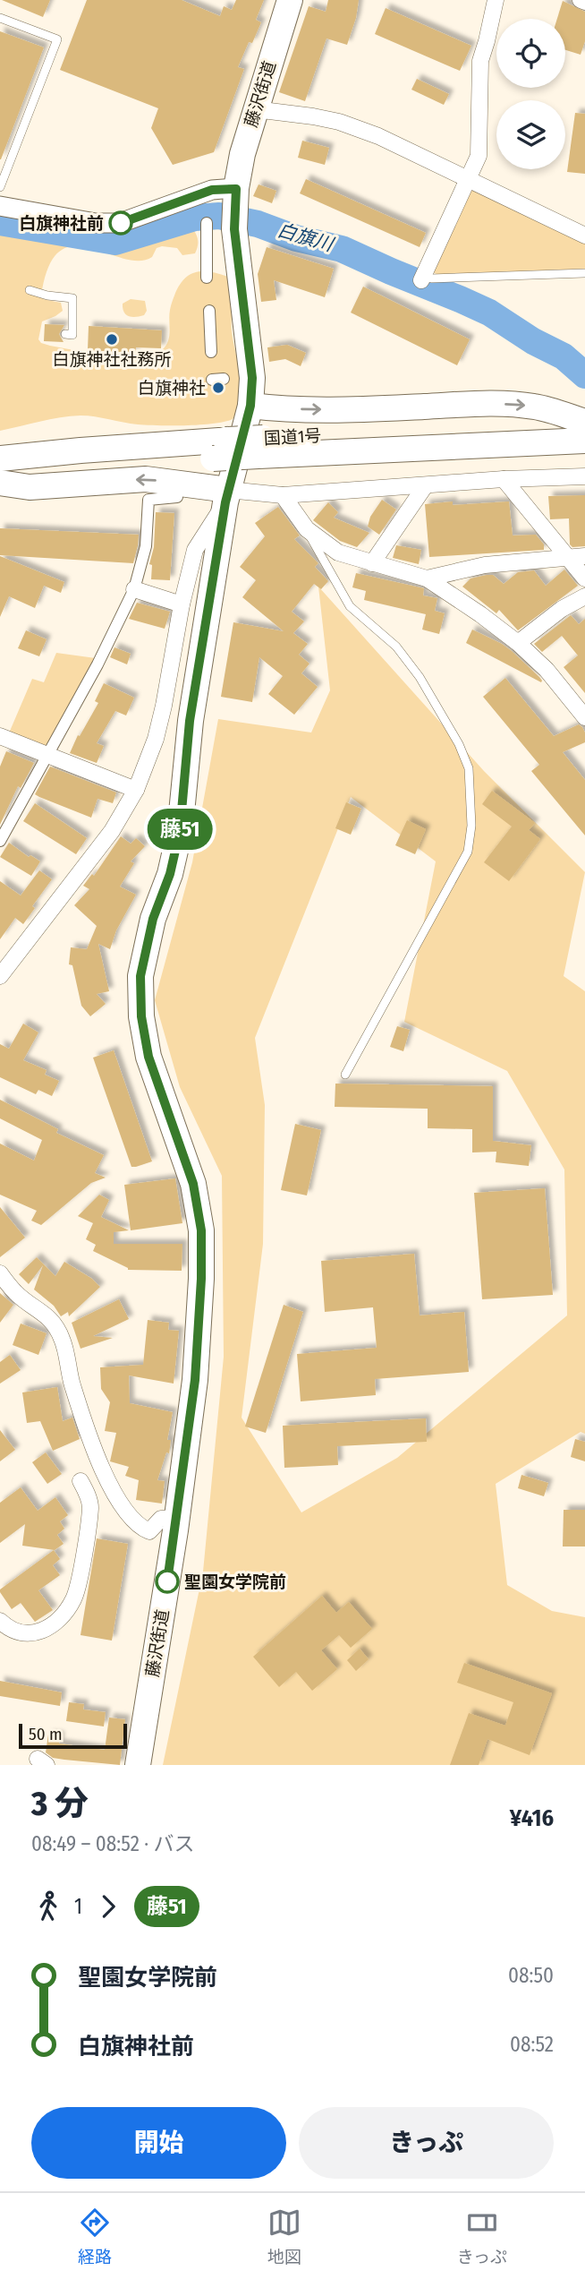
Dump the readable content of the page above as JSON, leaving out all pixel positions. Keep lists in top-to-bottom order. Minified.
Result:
{"streets":{"highway":["藤沢街道","国道1号"]},"water":["白旗川"],"places":["白旗神社前","白旗神社社務所","白旗神社","聖園女学院前"],"lines":["bus line 藤51"],"scale_bar":"50 m","page":{"on_map":"藤51","scale":"50 m","heading":["3 分","08:49 – 08:52 · バス","¥416"],"legs":["1","藤51"],"list":[{"name":"聖園女学院前","value":"08:50"},{"name":"白旗神社前","value":"08:52"}],"buttons":["開始","きっぷ"],"tabs":["経路","地図","きっぷ"]}}
